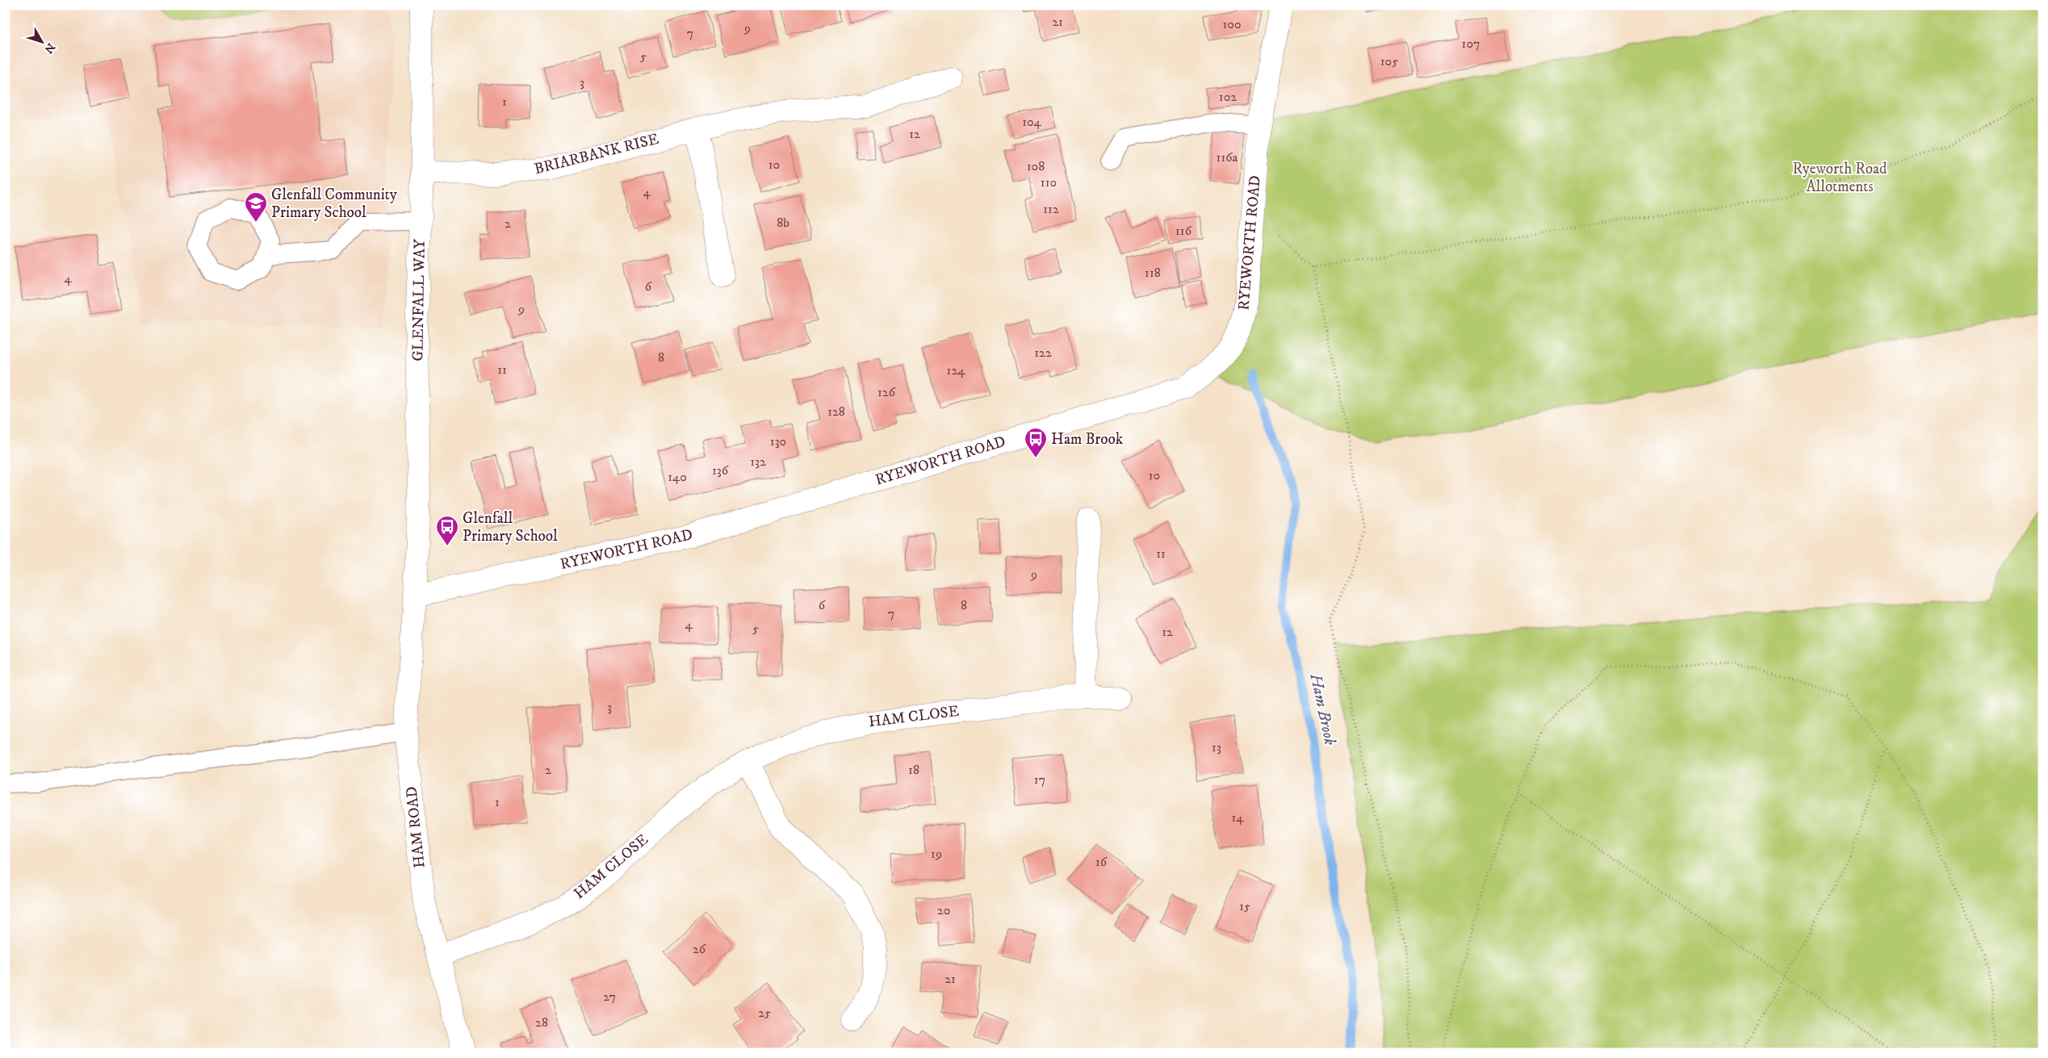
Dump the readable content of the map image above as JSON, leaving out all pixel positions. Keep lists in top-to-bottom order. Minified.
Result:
{"streets":{"street":["BRIARBANK RISE","RYEWORTH ROAD","GLENFALL WAY","HAM CLOSE","HAM ROAD"]},"crossings":[["BRIARBANK RISE","GLENFALL WAY"],["RYEWORTH ROAD","GLENFALL WAY"],["RYEWORTH ROAD","HAM ROAD"],["GLENFALL WAY","HAM ROAD"],["HAM CLOSE","HAM ROAD"]],"water":["Ham Brook"],"parks":["Ryeworth Road Allotments"],"places":{"school or university":["Glenfall Community Primary School"],"bus stop":["Ham Brook","Glenfall Primary School"]},"house_numbers":["21","100","9","7","107","5","105","3","102","1","104","12","116a","10","108","110","4","112","8b","2","116","118","4","6","9","122","8","11","124","126","128","130","132","136","10","140","11","9","6","8","7","4","5","12","3","13","2","18","17","1","14","19","16","15","20","26","21","27","25","28"],"north":"bottom right"}
